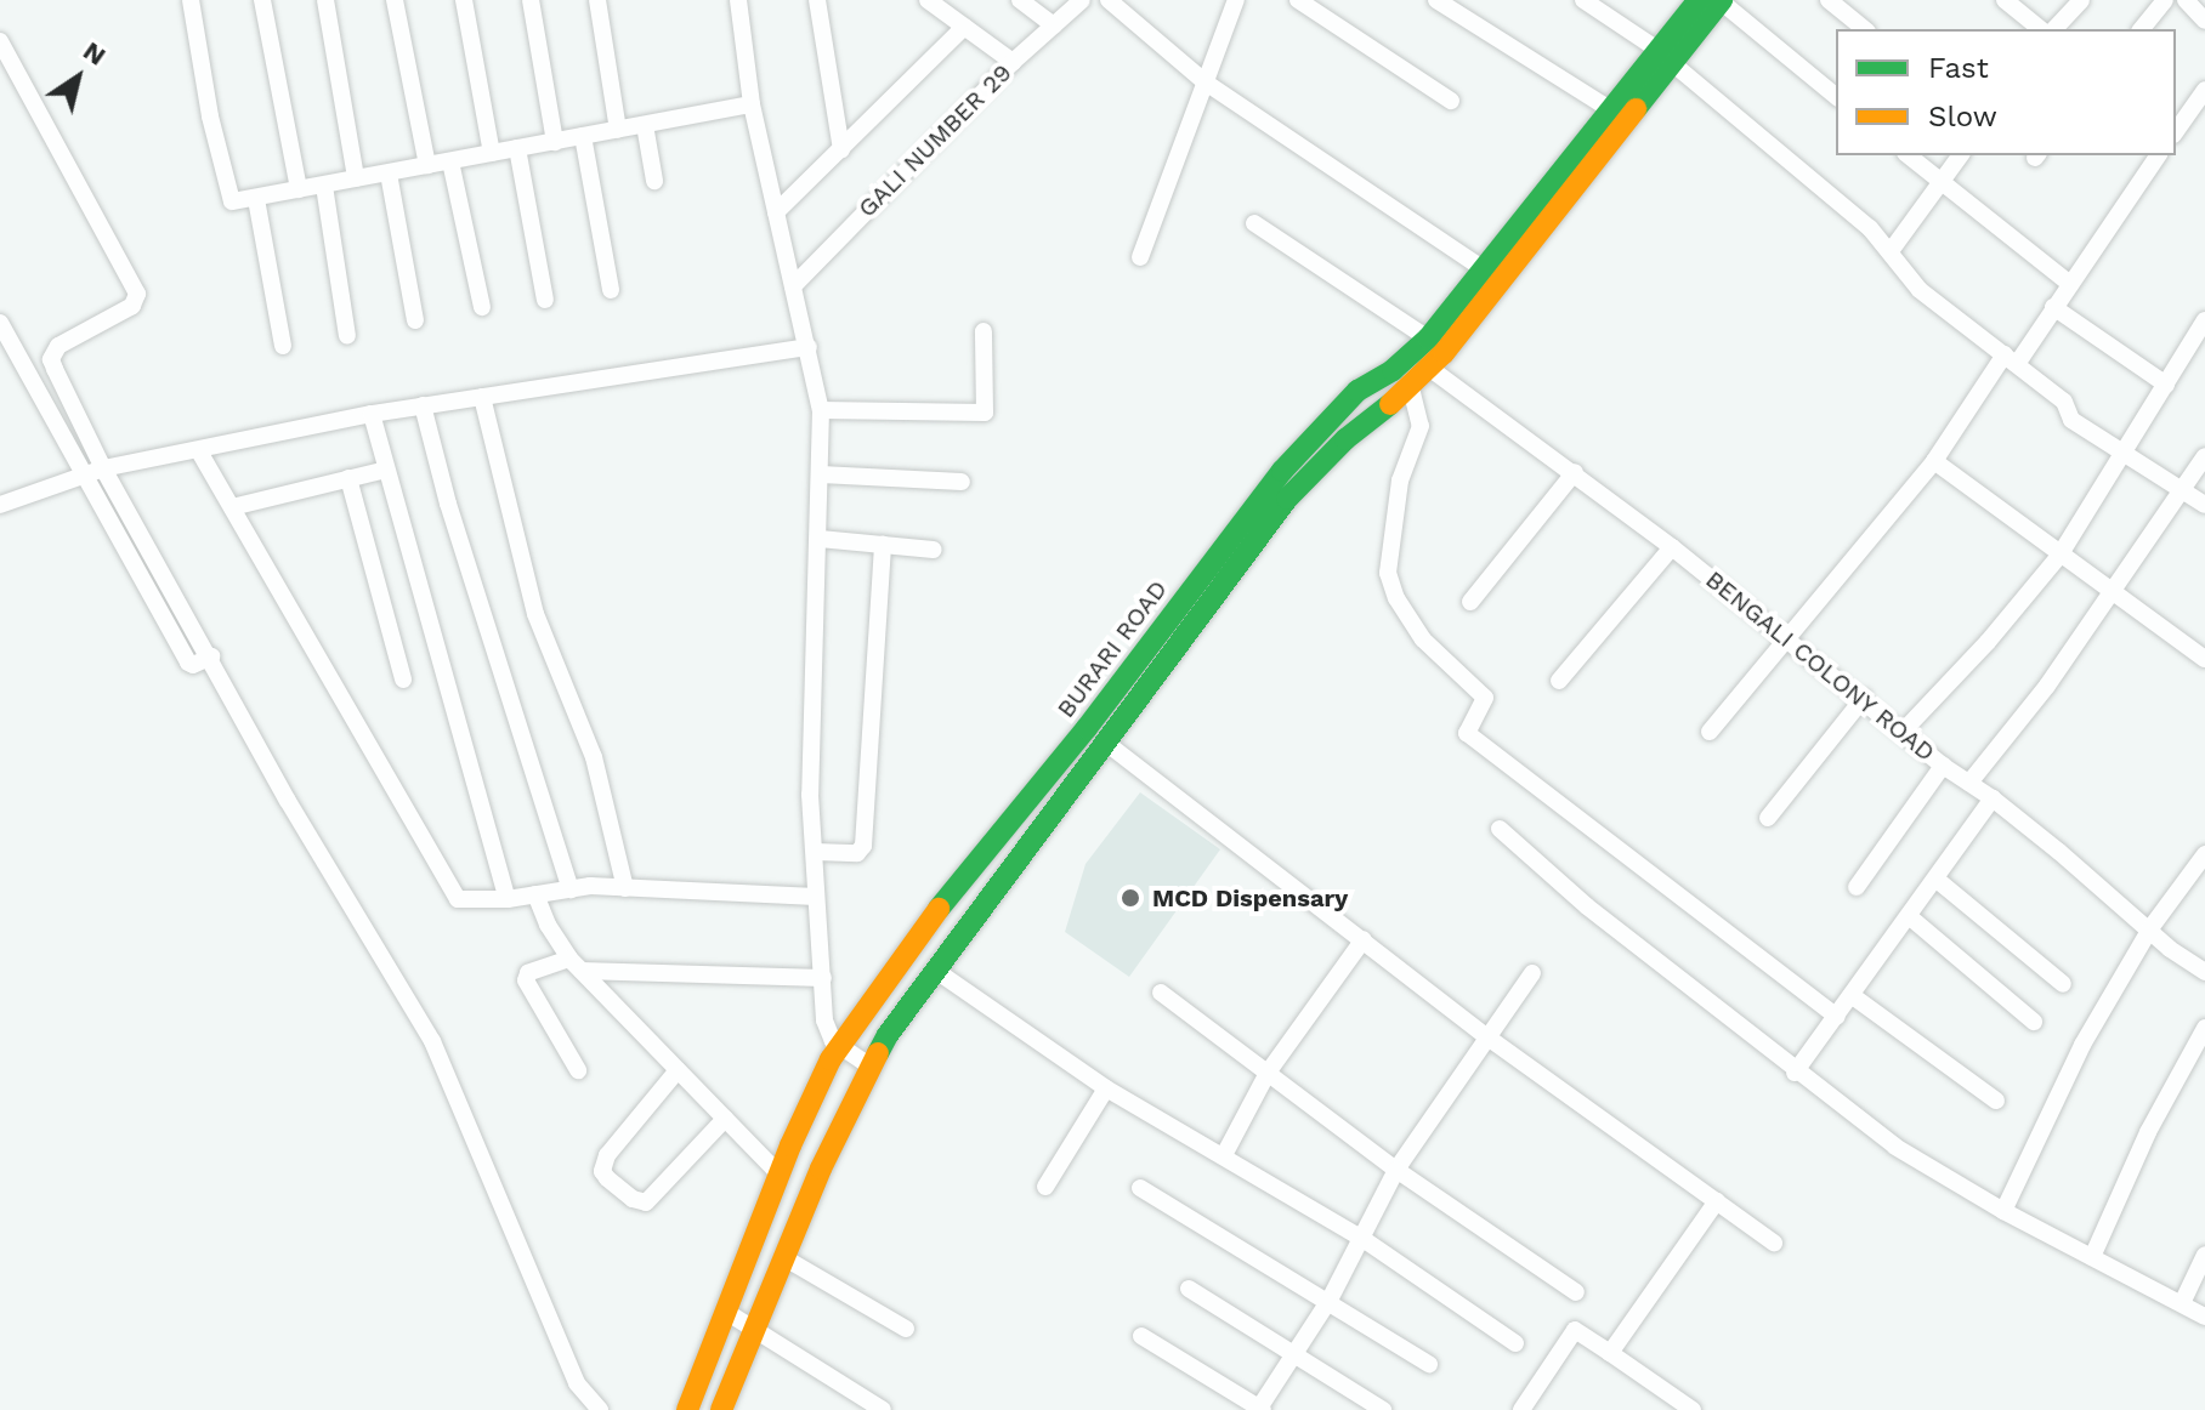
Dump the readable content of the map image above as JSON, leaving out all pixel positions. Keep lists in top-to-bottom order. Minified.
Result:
{"streets":{"main road":["BURARI ROAD"],"street":["GALI NUMBER 29","BENGALI COLONY ROAD"]},"crossings":[["BURARI ROAD","BENGALI COLONY ROAD"]],"places":["MCD Dispensary"],"legend":["Fast","Slow"],"north":"top right"}
